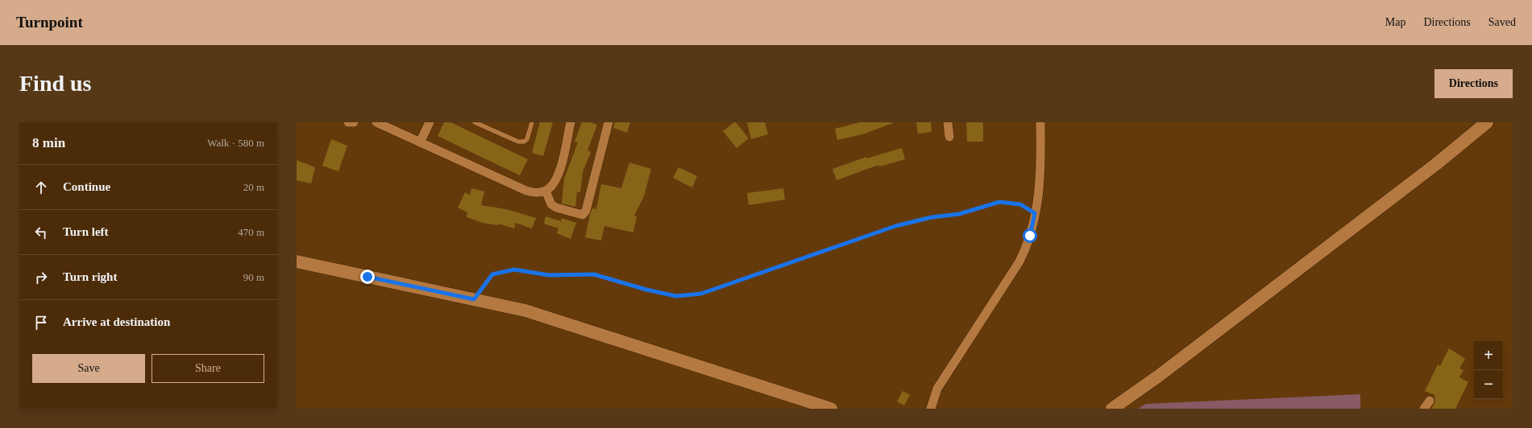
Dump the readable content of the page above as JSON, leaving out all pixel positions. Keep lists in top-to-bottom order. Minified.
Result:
{"page":{"header":"Turnpoint","nav":["Map","Directions","Saved"],"buttons":["Directions",["Save","Share"]],"title":"Find us","heading":["8 min","Walk · 580 m"],"list":[["Continue","20 m"],["Turn left","470 m"],["Turn right","90 m"],"Arrive at destination"],"map_buttons":["+","−"]}}
